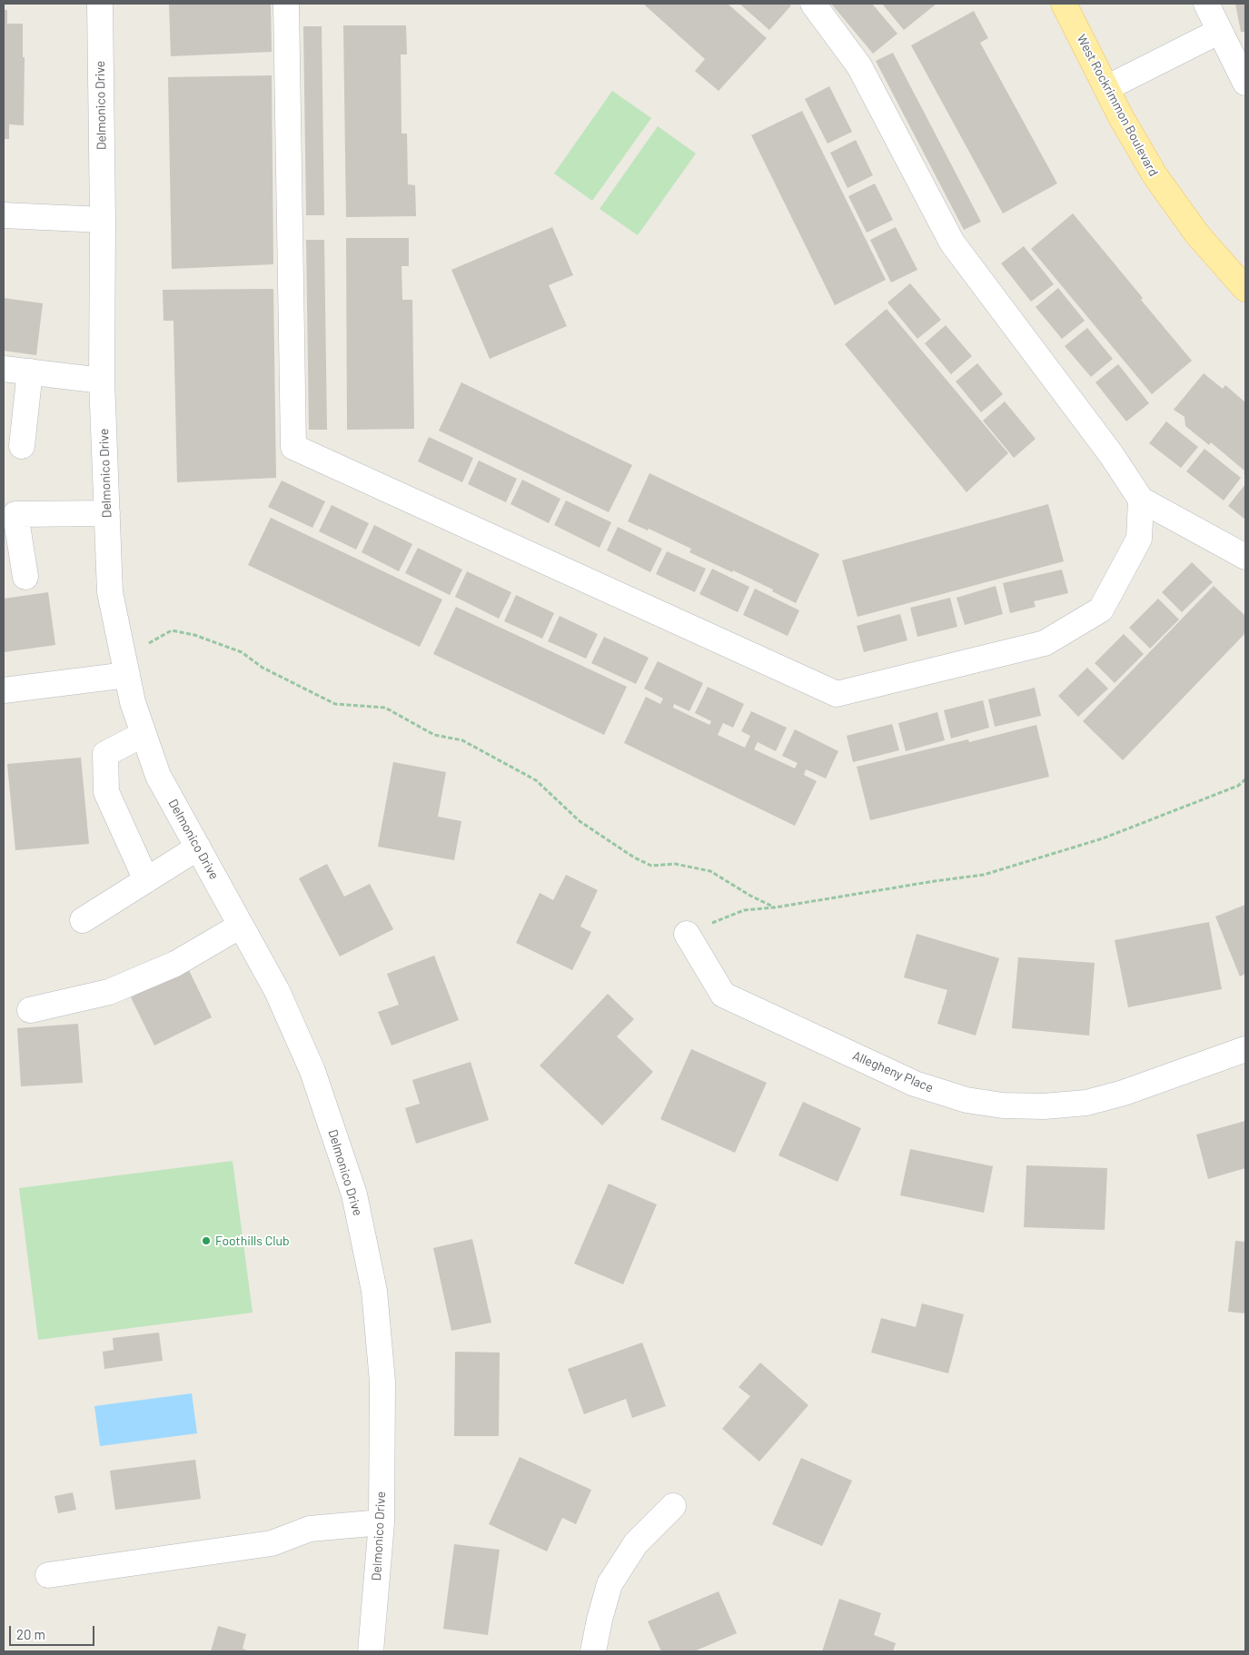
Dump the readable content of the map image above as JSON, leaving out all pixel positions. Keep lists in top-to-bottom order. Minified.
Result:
{"streets":{"main road":["West Rockrimmon Boulevard"],"street":["Delmonico Drive","Allegheny Place"]},"places":["Foothills Club"],"scale_bar":"20 m"}
